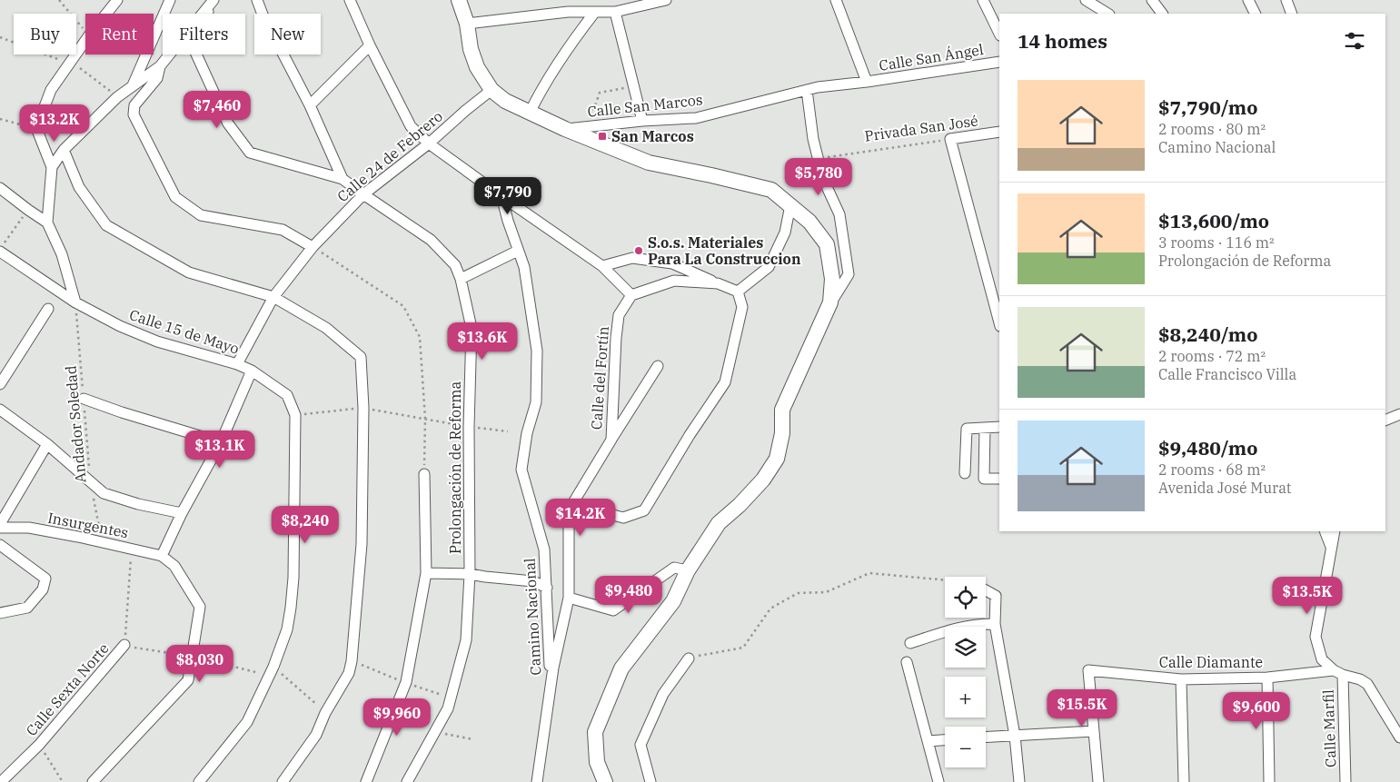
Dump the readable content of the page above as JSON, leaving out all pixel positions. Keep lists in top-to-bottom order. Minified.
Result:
{"streets":{"street":["Calle San Ángel","Calle San Marcos","Privada San José","Calle 24 de Febrero","Calle 15 de Mayo","Calle del Fortín","Prolongación de Reforma","Insurgentes","Camino Nacional","Calle Diamante","Calle Sexta Norte","Calle Marfil"],"path":["Andador Soledad"]},"crossings":[["Calle San Ángel","Calle San Marcos"],["Calle 24 de Febrero","Calle 15 de Mayo"],["Calle 24 de Febrero","Prolongación de Reforma"],["Calle 15 de Mayo","Andador Soledad"],["Calle del Fortín","Camino Nacional"],["Andador Soledad","Insurgentes"],["Insurgentes","Calle Sexta Norte"],["Calle Diamante","Calle Marfil"]],"places":{"transit":["San Marcos"],"other":["S.o.s. Materiales Para La Construccion"]},"page":{"chip":["Buy","Rent","Filters","New"],"heading":"14 homes","list":[{"name":"$7,790/mo","note":"2 rooms · 80 m² · Camino Nacional"},{"name":"$13,600/mo","note":"3 rooms · 116 m² · Prolongación de Reforma"},{"name":"$8,240/mo","note":"2 rooms · 72 m² · Calle Francisco Villa"},{"name":"$9,480/mo","note":"2 rooms · 68 m² · Avenida José Murat"}],"price":["$7,460","$13.2K","$5,780","$7,790","$13.6K","$13.1K","$14.2K","$8,240","$9,480","$13.5K","$8,030","$15.5K","$9,600","$9,960"],"map_buttons":["+","−"]}}
